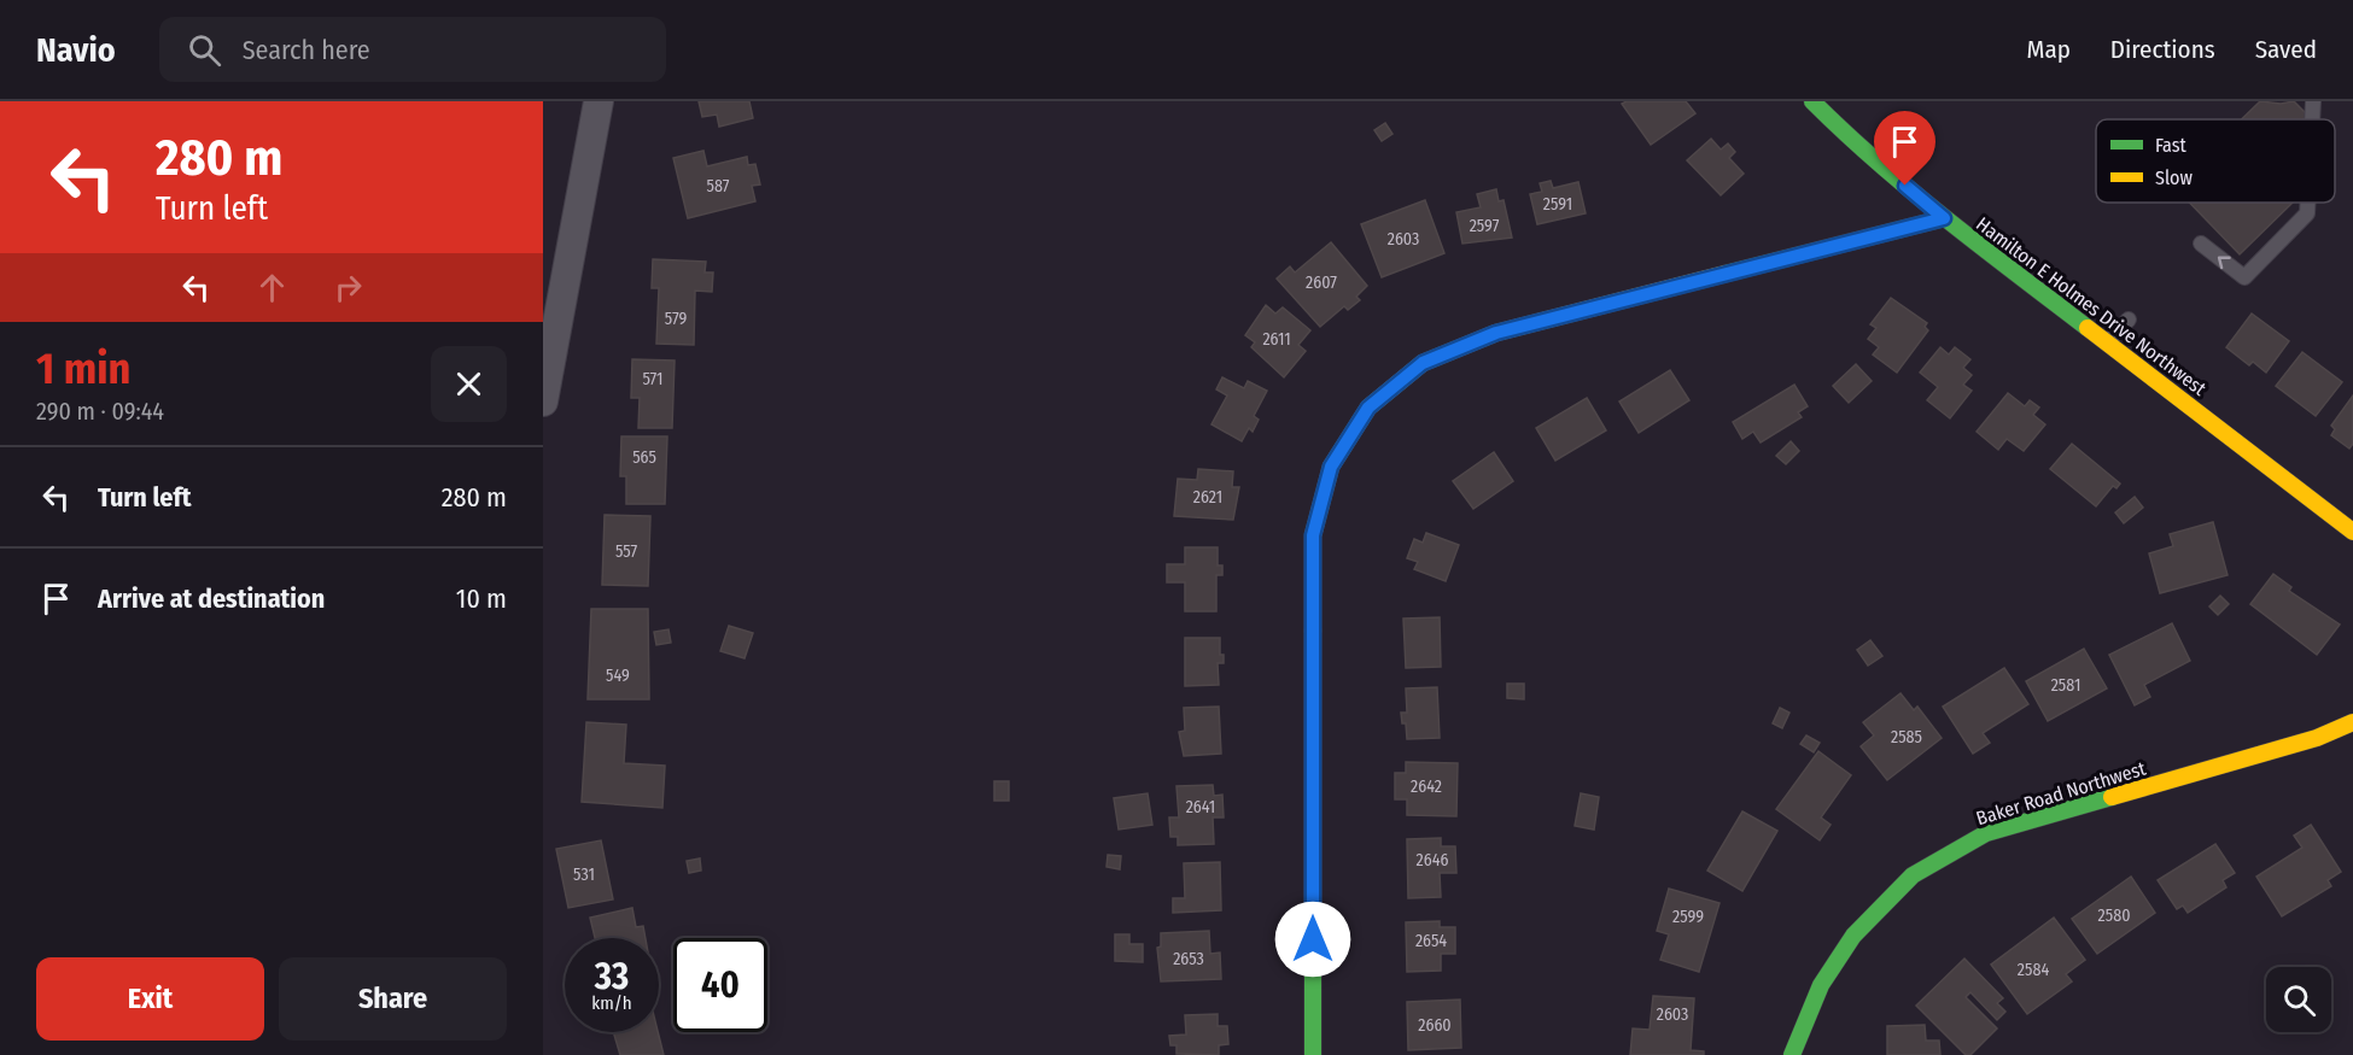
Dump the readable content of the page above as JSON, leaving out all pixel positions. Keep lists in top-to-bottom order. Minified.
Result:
{"streets":{"street":["Hamilton E Holmes Drive Northwest","Baker Road Northwest"]},"house_numbers":["587","2591","2597","2603","2607","579","2611","571","565","2621","557","549","2581","2585","2642","2641","2646","531","2580","2599","2654","2653","2584","2603","2660"],"legend":["Fast","Slow"],"page":{"header":"Navio","search":"Search here","nav":["Map","Directions","Saved"],"turn":["280 m","Turn left"],"heading":["1 min","290 m · 09:44"],"list":[{"name":"Turn left","value":"280 m"},{"name":"Arrive at destination","value":"10 m"}],"speed":"33 km/h","limit":"40","buttons":["Exit","Share"]}}
